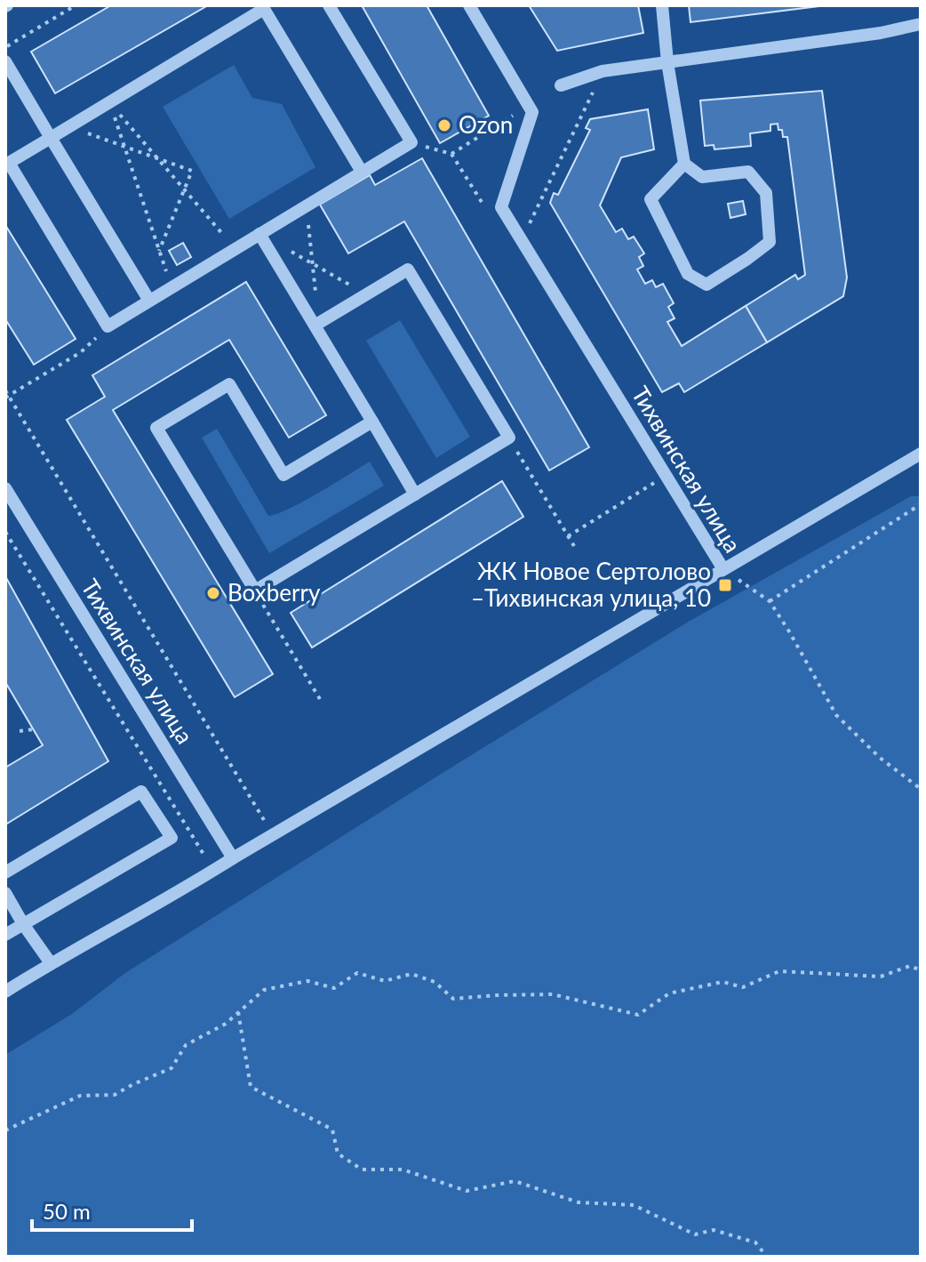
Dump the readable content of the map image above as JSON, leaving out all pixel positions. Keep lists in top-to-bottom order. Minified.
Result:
{"streets":{"street":["Тихвинская улица"]},"places":{"other":["Ozon","Boxberry"],"transit":["ЖК Новое Сертолово –Тихвинская улица, 10"]},"scale_bar":"50 m"}
